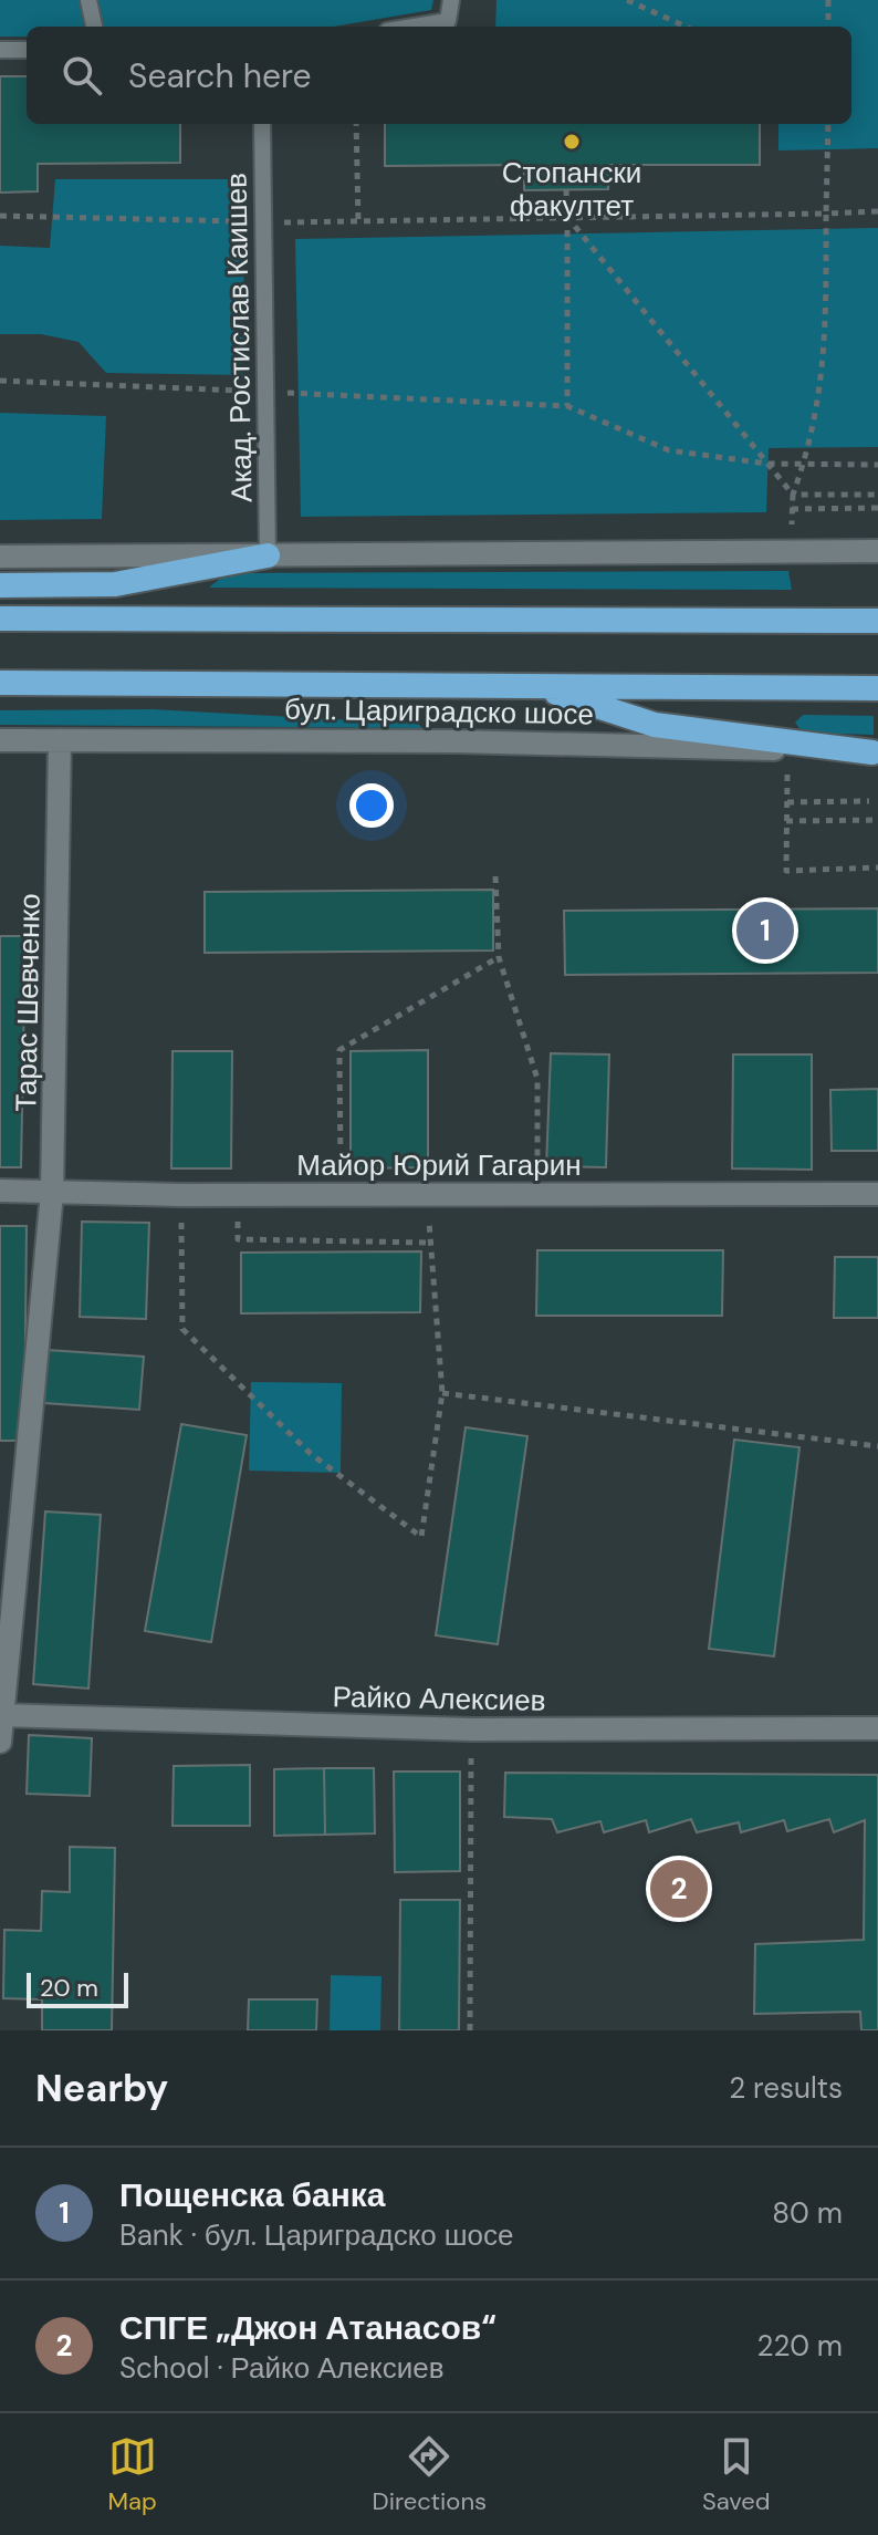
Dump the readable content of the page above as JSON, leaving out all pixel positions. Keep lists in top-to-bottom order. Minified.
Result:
{"streets":{"highway":["бул. Цариградско шосе"],"street":["Тарас Шевченко","Майор Юрий Гагарин","Райко Алексиев"],"lane":["Акад. Ростислав Каишев"]},"crossings":[["бул. Цариградско шосе","Тарас Шевченко"],["Тарас Шевченко","Майор Юрий Гагарин"],["Тарас Шевченко","Райко Алексиев"]],"places":["Стопански факултет"],"scale_bar":"20 m","page":{"search":"Search here","pins":["1","2"],"scale":"20 m","heading":["Nearby","2 results"],"list":[{"mark":"1","name":"Пощенска банка","note":"Bank · бул. Цариградско шосе","value":"80 m"},{"mark":"2","name":"СПГЕ „Джон Атанасов“","note":"School · Райко Алексиев","value":"220 m"}],"nav":["Map","Directions","Saved"]}}
